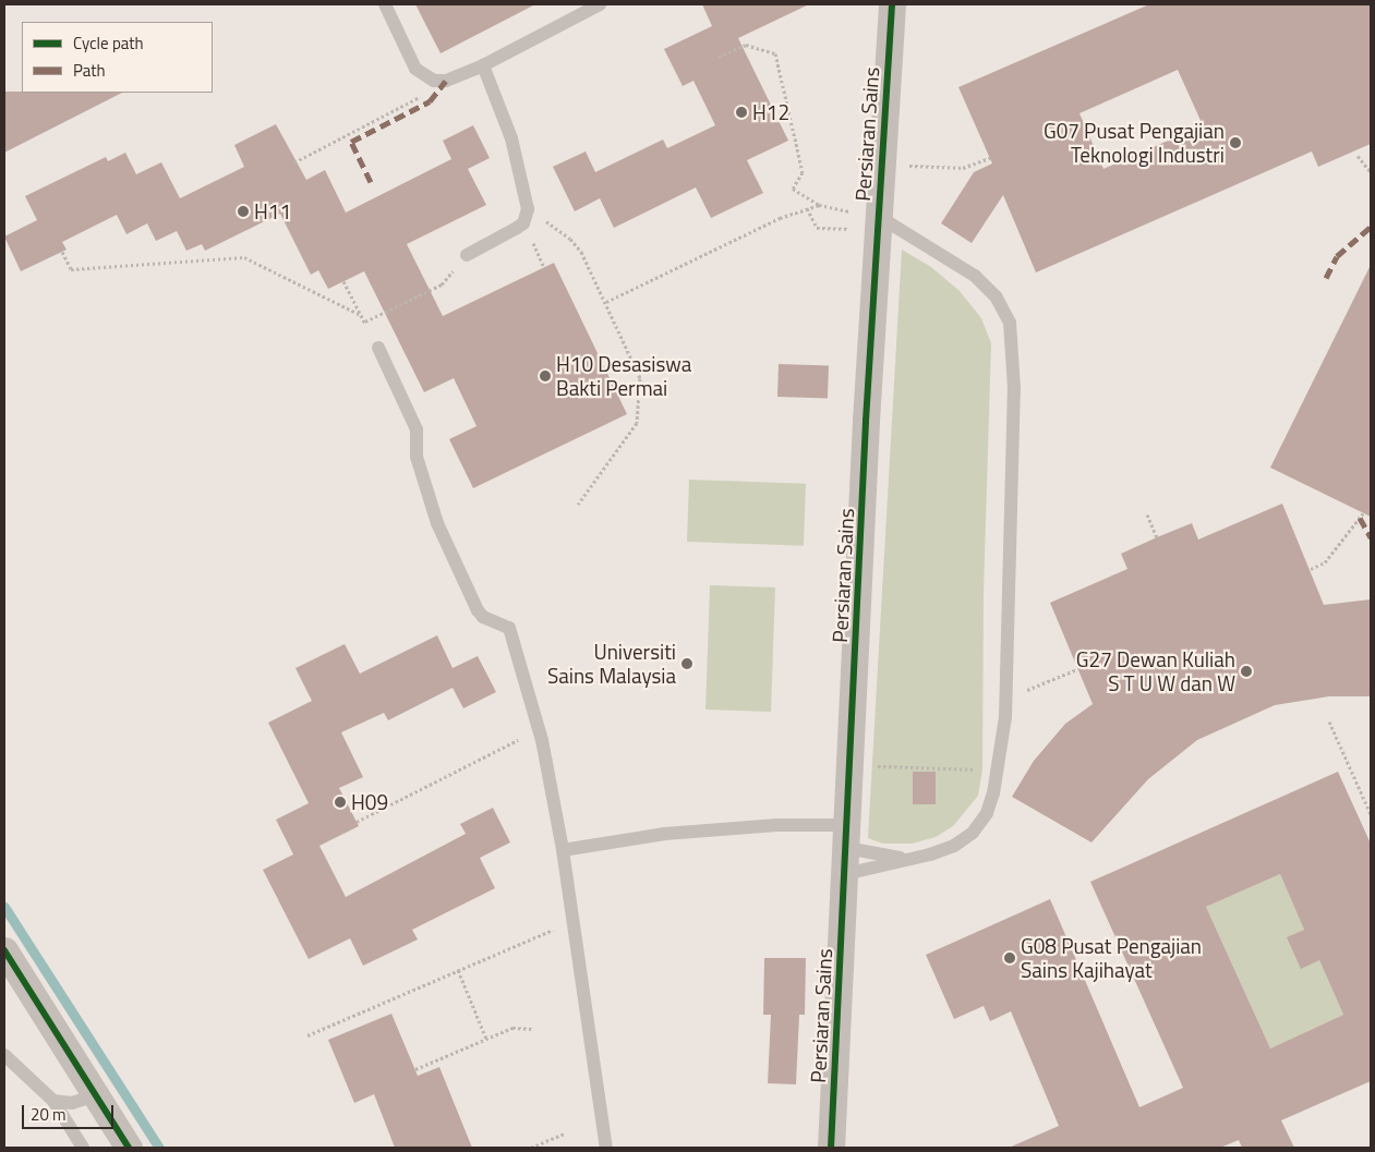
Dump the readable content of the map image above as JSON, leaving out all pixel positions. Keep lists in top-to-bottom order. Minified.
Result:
{"streets":{"street":["Persiaran Sains"]},"places":["H12","G07 Pusat Pengajian Teknologi Industri","H11","H10 Desasiswa Bakti Permai","Universiti Sains Malaysia","G27 Dewan Kuliah S T U W dan W","H09","G08 Pusat Pengajian Sains Kajihayat"],"legend":["Cycle path","Path"],"scale_bar":"20 m"}
